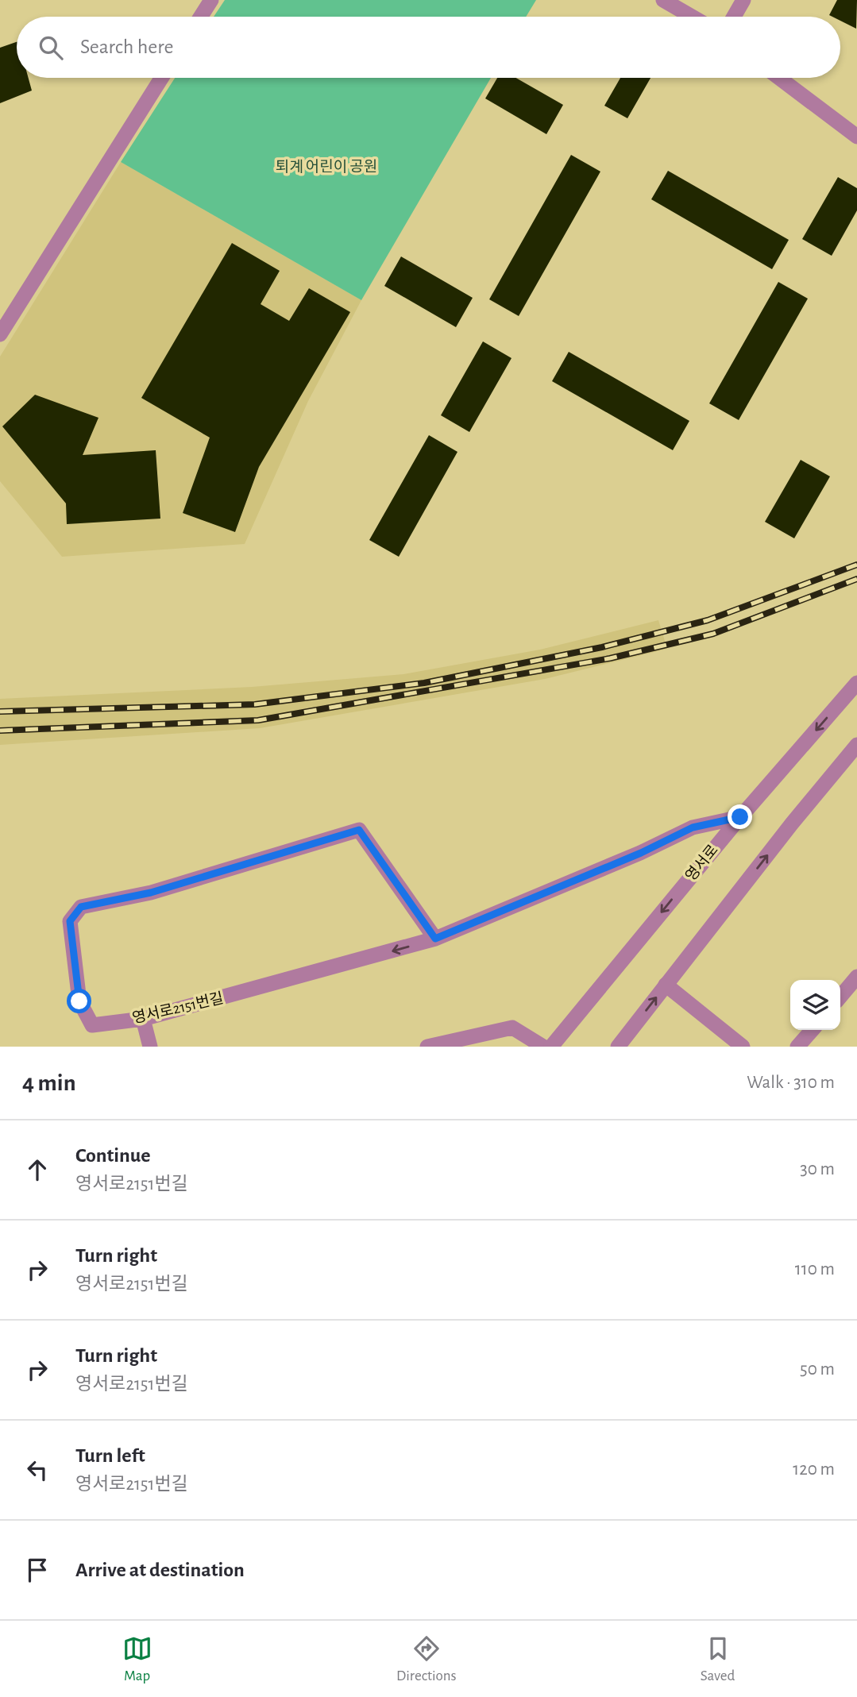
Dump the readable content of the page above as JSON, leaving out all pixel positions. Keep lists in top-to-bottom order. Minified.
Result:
{"streets":{"street":["영서로","영서로2151번길"]},"crossings":[["영서로","영서로2151번길"]],"parks":["퇴계 어린이 공원"],"page":{"search":"Search here","heading":["4 min","Walk · 310 m"],"list":[["Continue","영서로2151번길","30 m"],["Turn right","영서로2151번길","110 m"],["Turn right","영서로2151번길","50 m"],["Turn left","영서로2151번길","120 m"],"Arrive at destination"],"nav":["Map","Directions","Saved"]}}
